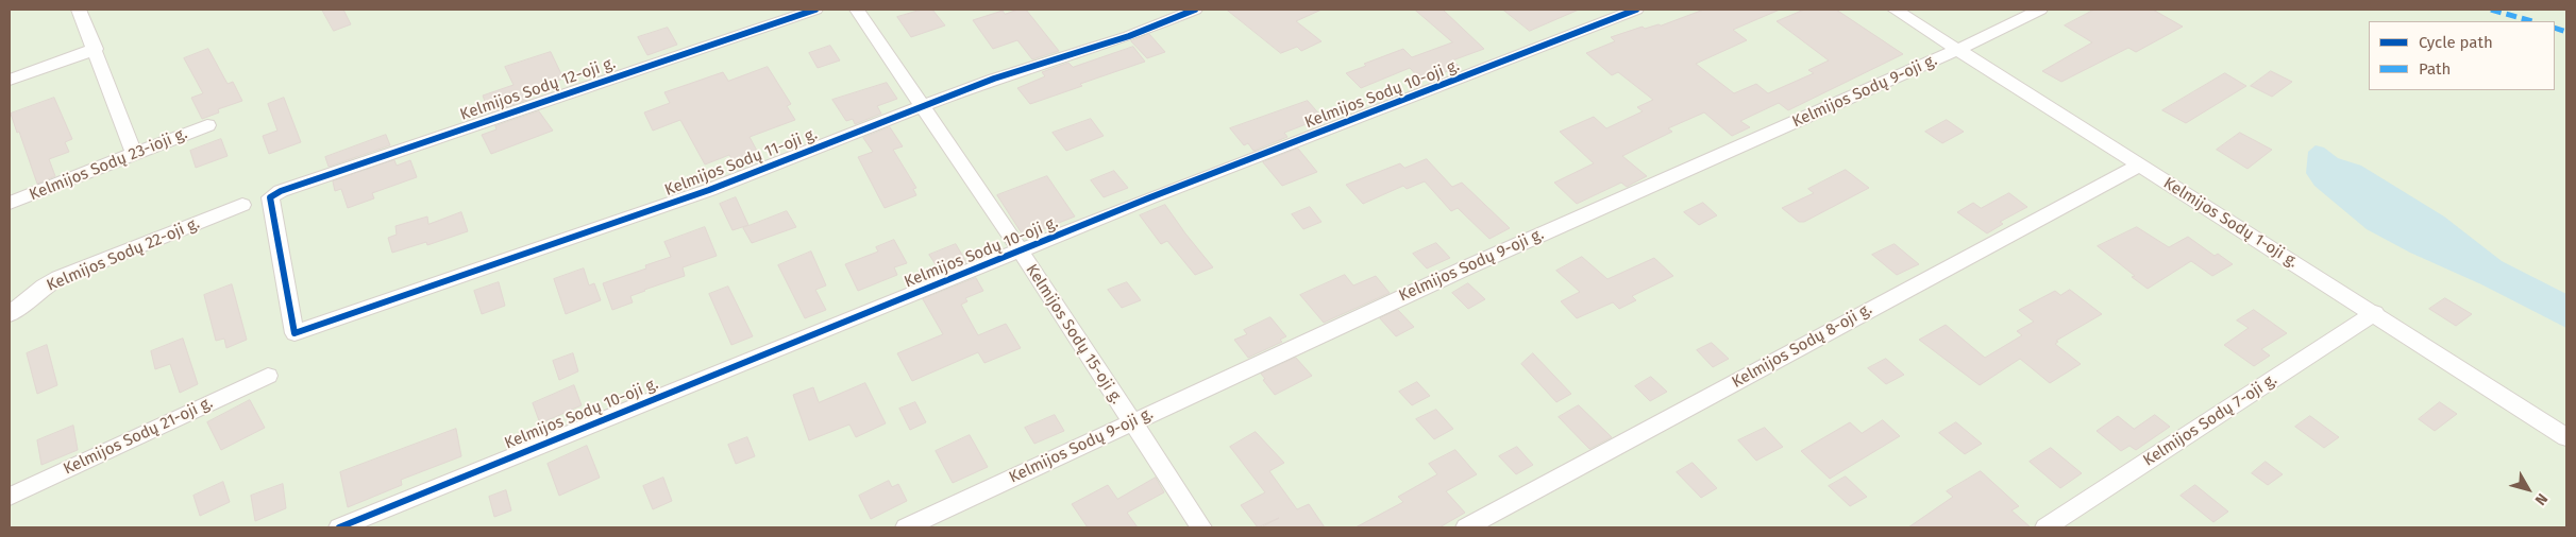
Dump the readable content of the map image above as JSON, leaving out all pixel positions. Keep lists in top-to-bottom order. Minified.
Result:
{"streets":{"street":["Kelmijos Sodų 12-oji g.","Kelmijos Sodų 9-oji g.","Kelmijos Sodų 10-oji g.","Kelmijos Sodų 11-oji g.","Kelmijos Sodų 23-ioji g.","Kelmijos Sodų 1-oji g.","Kelmijos Sodų 22-oji g.","Kelmijos Sodų 15-oji g.","Kelmijos Sodų 8-oji g.","Kelmijos Sodų 7-oji g.","Kelmijos Sodų 21-oji g."]},"crossings":[["Kelmijos Sodų 12-oji g.","Kelmijos Sodų 11-oji g."],["Kelmijos Sodų 9-oji g.","Kelmijos Sodų 1-oji g."],["Kelmijos Sodų 9-oji g.","Kelmijos Sodų 15-oji g."],["Kelmijos Sodų 10-oji g.","Kelmijos Sodų 15-oji g."],["Kelmijos Sodų 11-oji g.","Kelmijos Sodų 15-oji g."],["Kelmijos Sodų 1-oji g.","Kelmijos Sodų 8-oji g."],["Kelmijos Sodų 1-oji g.","Kelmijos Sodų 7-oji g."]],"legend":["Cycle path","Path"],"north":"bottom right"}
